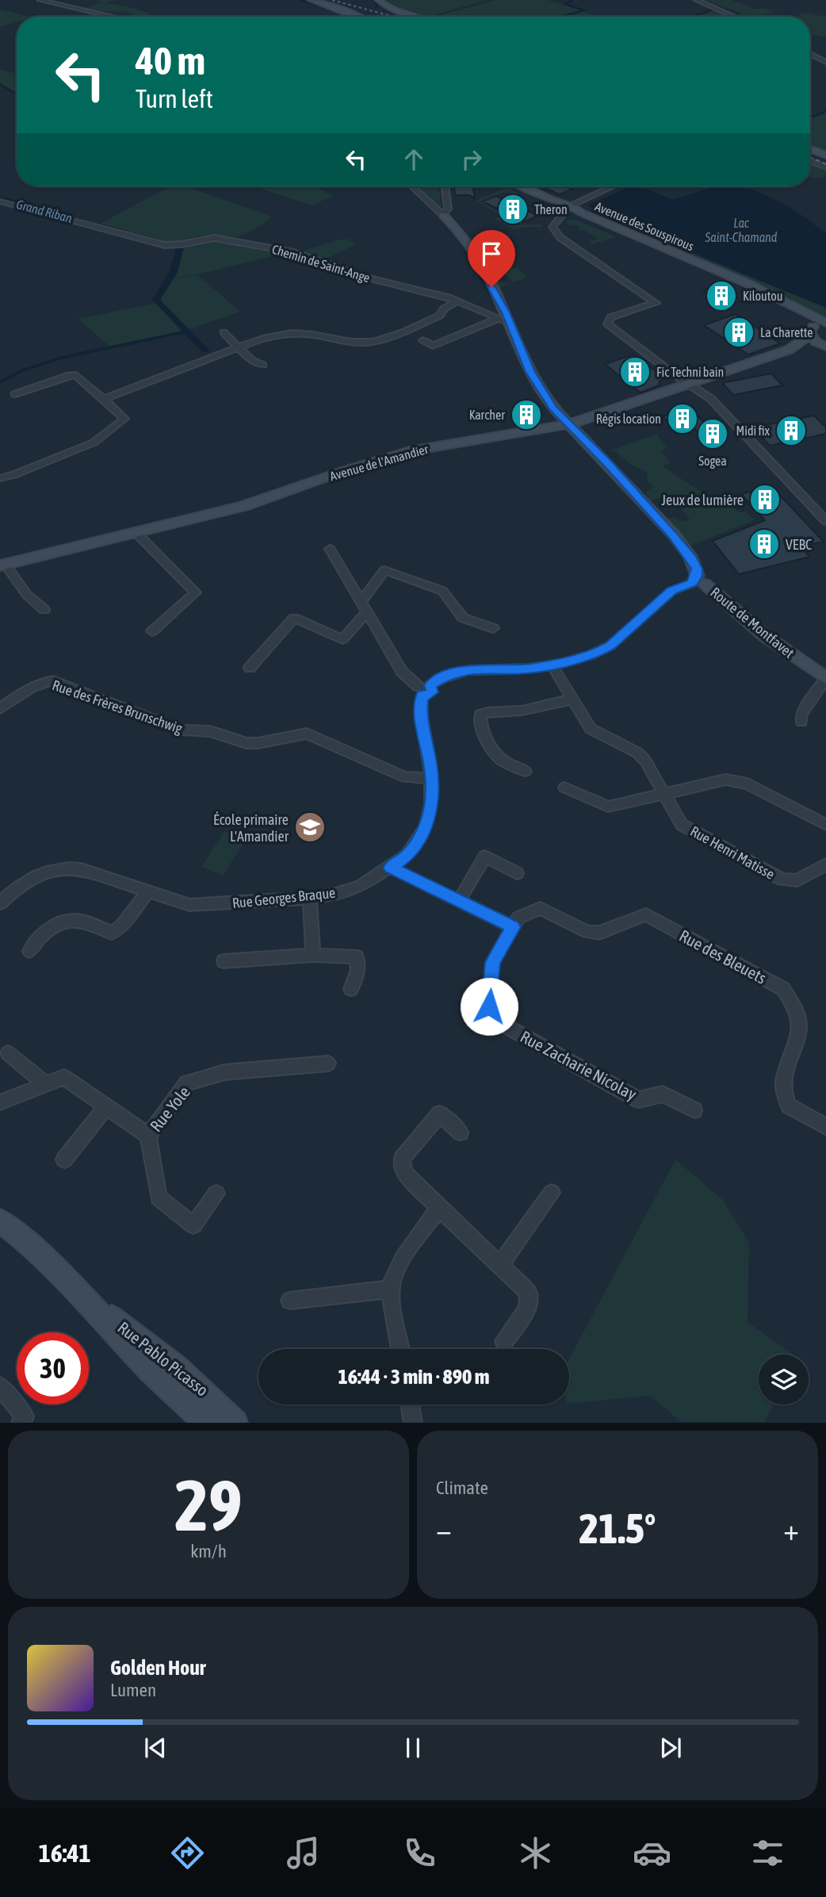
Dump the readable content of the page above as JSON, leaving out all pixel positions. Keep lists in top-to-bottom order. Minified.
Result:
{"streets":{"main road":["Avenue des Souspirous","Avenue de l'Amandier","Route de Montfavet","Rue Pablo Picasso"],"street":["Chemin de Saint-Ange","Rue des Frères Brunschwig","Rue Henri Matisse","Rue Georges Braque","Rue des Bleuets","Rue Zacharie Nicolay","Rue Yole"]},"crossings":[["Avenue des Souspirous","Avenue de l'Amandier"],["Chemin de Saint-Ange","Route de Montfavet"],["Avenue de l'Amandier","Route de Montfavet"],["Rue des Frères Brunschwig","Rue Georges Braque"],["Rue des Bleuets","Rue Zacharie Nicolay"]],"water":["Grand Riban","Lac Saint-Chamand"],"places":{"building":["Theron","Kiloutou","La Charette","Fic Techni bain","Karcher","Régis location","Midi fix","Sogea","Jeux de lumière","VEBC"],"school or university":["École primaire L'Amandier"]},"page":{"turn":["40 m","Turn left"],"limit":"30","trip":"16:44 · 3 min · 890 m","tile":[["29","km/h"],"Climate"],"heat":["−","21.5°","+"],"song":["Golden Hour","Lumen"],"tabs":"16:41"}}
